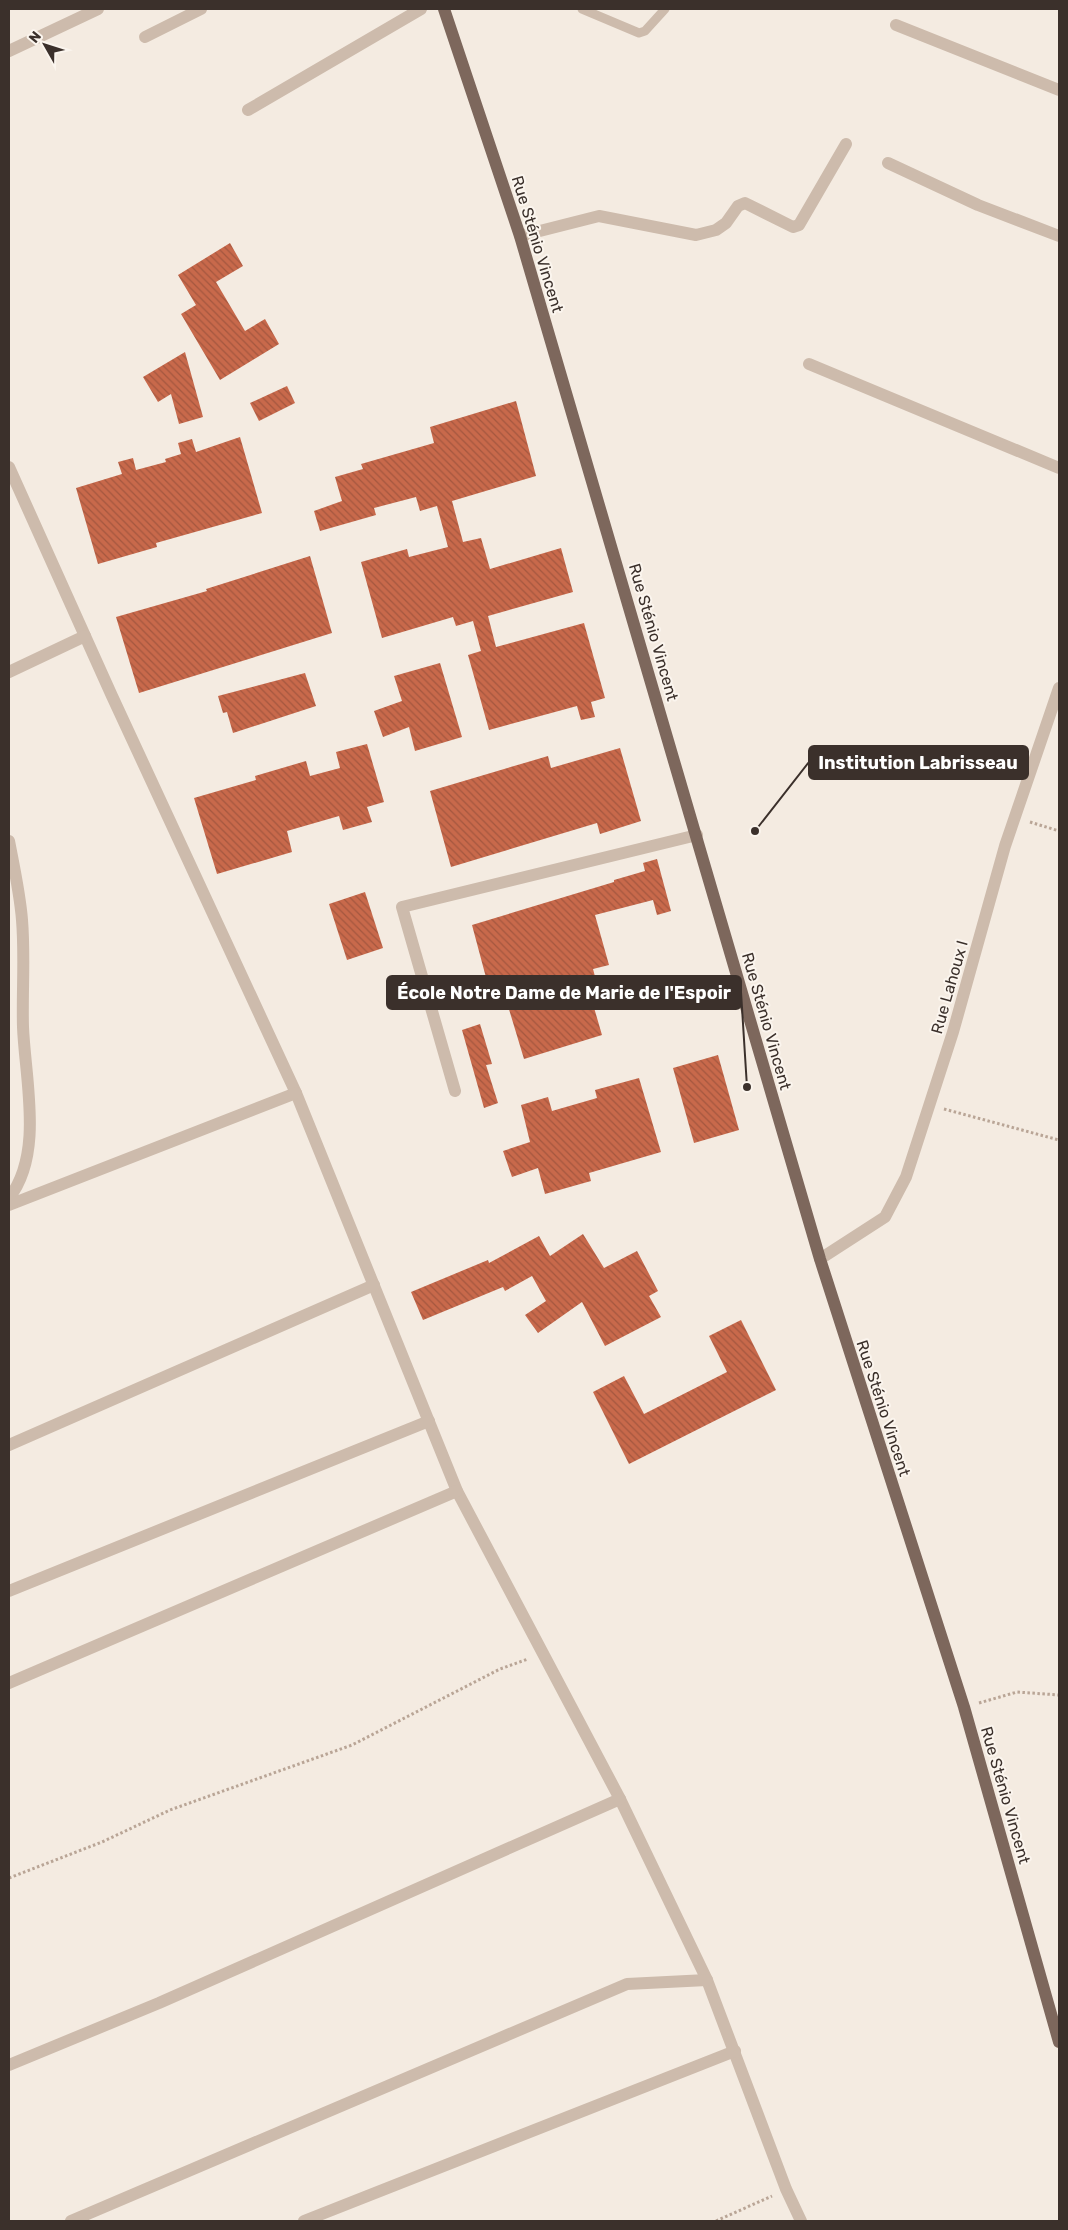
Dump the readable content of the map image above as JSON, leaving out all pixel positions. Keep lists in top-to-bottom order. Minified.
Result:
{"streets":{"main road":["Rue Sténio Vincent"],"street":["Rue Lahoux I"]},"crossings":[["Rue Sténio Vincent","Rue Lahoux I"]],"places":["Institution Labrisseau","École Notre Dame de Marie de l'Espoir"],"north":"top left"}
